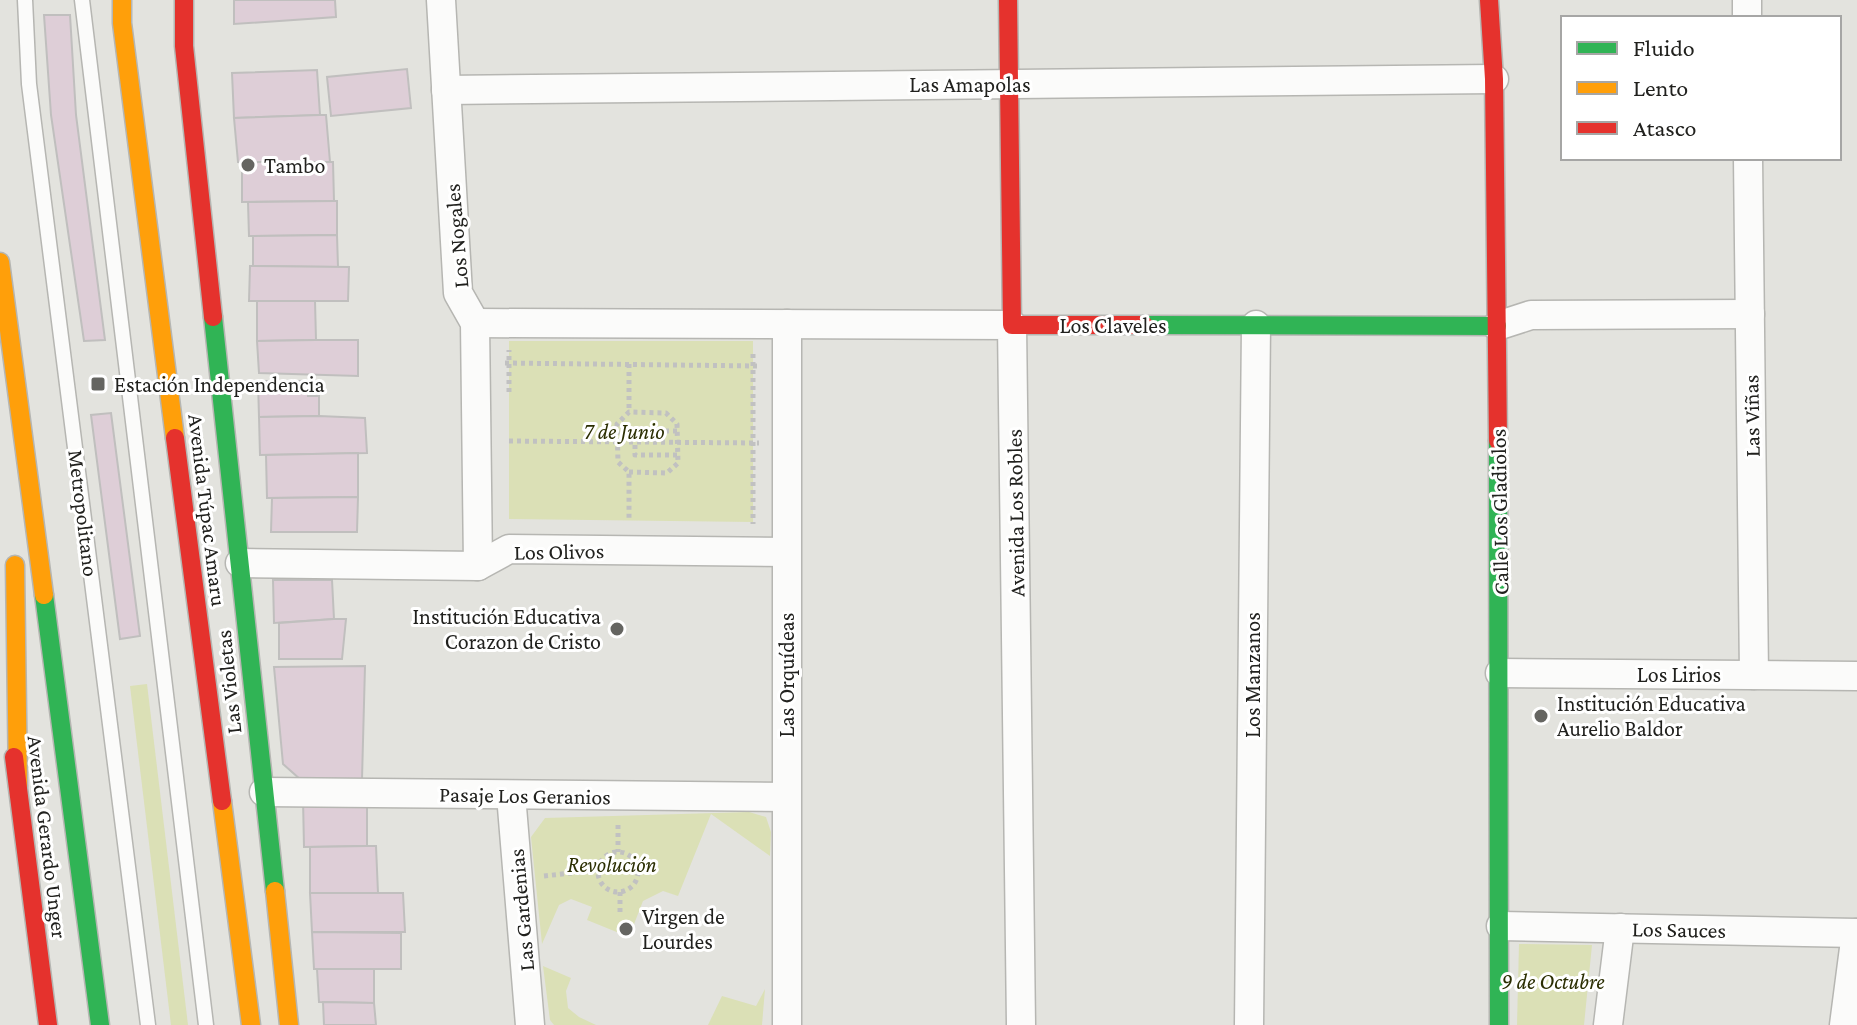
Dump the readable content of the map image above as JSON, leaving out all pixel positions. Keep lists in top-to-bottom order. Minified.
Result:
{"streets":{"street":["Las Amapolas","Los Nogales","Los Claveles","Las Viñas","Avenida Túpac Amaru","Calle Los Gladiolos","Avenida Los Robles","Los Olivos","Los Lirios","Las Orquídeas","Los Manzanos","Las Violetas","Pasaje Los Geranios","Avenida Gerardo Unger","Las Gardenias","Los Sauces"],"lane":["Metropolitano"]},"crossings":[["Las Amapolas","Los Nogales"],["Las Amapolas","Calle Los Gladiolos"],["Las Amapolas","Avenida Los Robles"],["Los Nogales","Los Claveles"],["Los Nogales","Los Olivos"],["Los Claveles","Las Viñas"],["Los Claveles","Calle Los Gladiolos"],["Los Claveles","Avenida Los Robles"],["Los Claveles","Las Orquídeas"],["Los Claveles","Los Manzanos"],["Las Viñas","Los Lirios"],["Calle Los Gladiolos","Los Lirios"],["Calle Los Gladiolos","Los Sauces"],["Los Olivos","Las Orquídeas"],["Los Olivos","Las Violetas"],["Las Orquídeas","Pasaje Los Geranios"],["Las Violetas","Pasaje Los Geranios"],["Pasaje Los Geranios","Las Gardenias"]],"parks":["7 de Junio","Revolución","9 de Octubre"],"places":{"other":["Tambo","Institución Educativa Corazon de Cristo","Institución Educativa Aurelio Baldor","Virgen de Lourdes"],"transit":["Estación Independencia"]},"legend":["Fluido","Lento","Atasco"]}
